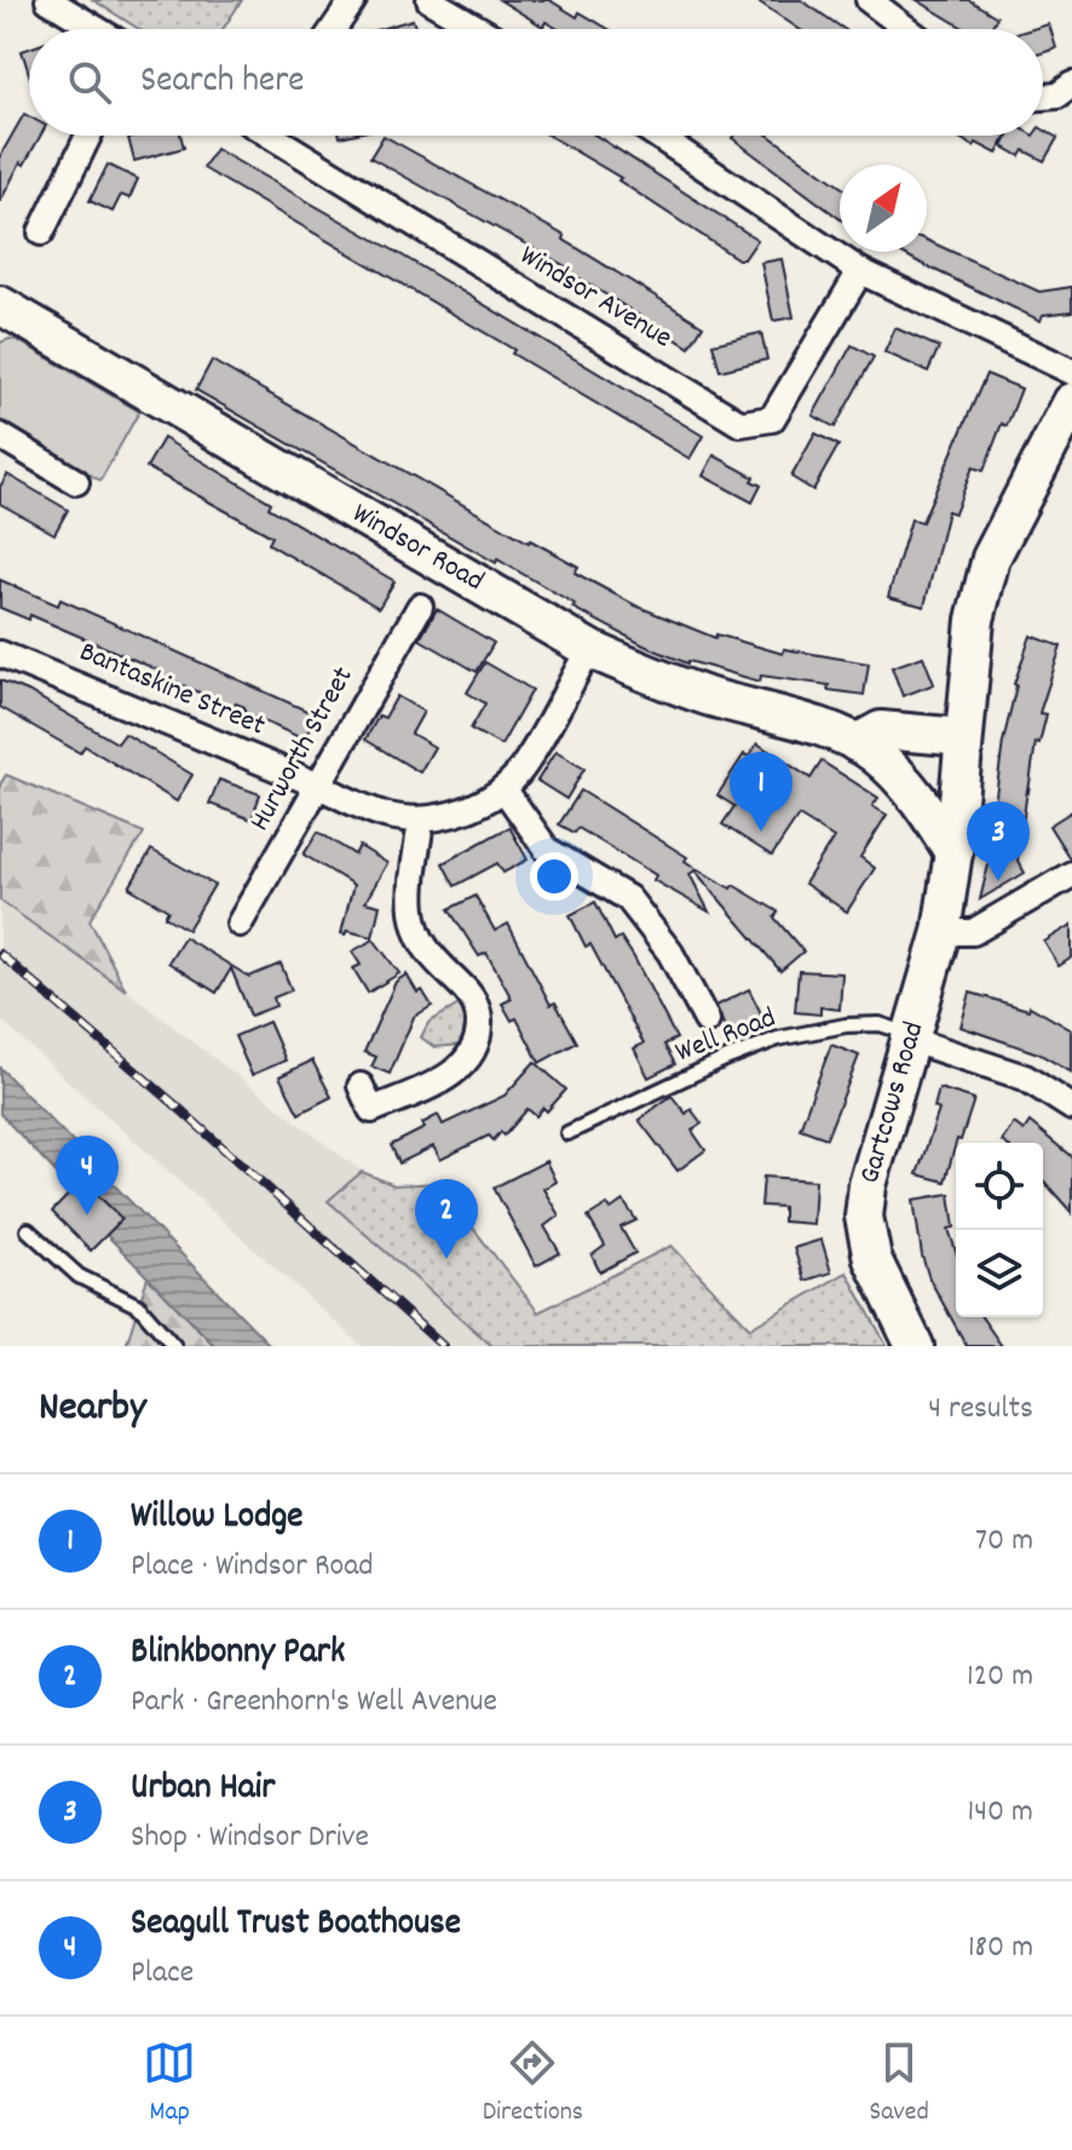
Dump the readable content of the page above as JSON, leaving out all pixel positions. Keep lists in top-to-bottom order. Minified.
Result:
{"streets":{"street":["Windsor Avenue","Windsor Road","Bantaskine Street","Hurworth Street","Gartcows Road"],"lane":["Well Road"]},"crossings":[["Windsor Road","Gartcows Road"],["Bantaskine Street","Hurworth Street"],["Well Road","Gartcows Road"]],"north":"top right","page":{"search":"Search here","pins":["1","3","4","2"],"heading":["Nearby","4 results"],"list":[{"mark":"1","name":"Willow Lodge","note":"Place · Windsor Road","value":"70 m"},{"mark":"2","name":"Blinkbonny Park","note":"Park · Greenhorn's Well Avenue","value":"120 m"},{"mark":"3","name":"Urban Hair","note":"Shop · Windsor Drive","value":"140 m"},{"mark":"4","name":"Seagull Trust Boathouse","note":"Place","value":"180 m"}],"nav":["Map","Directions","Saved"]}}
